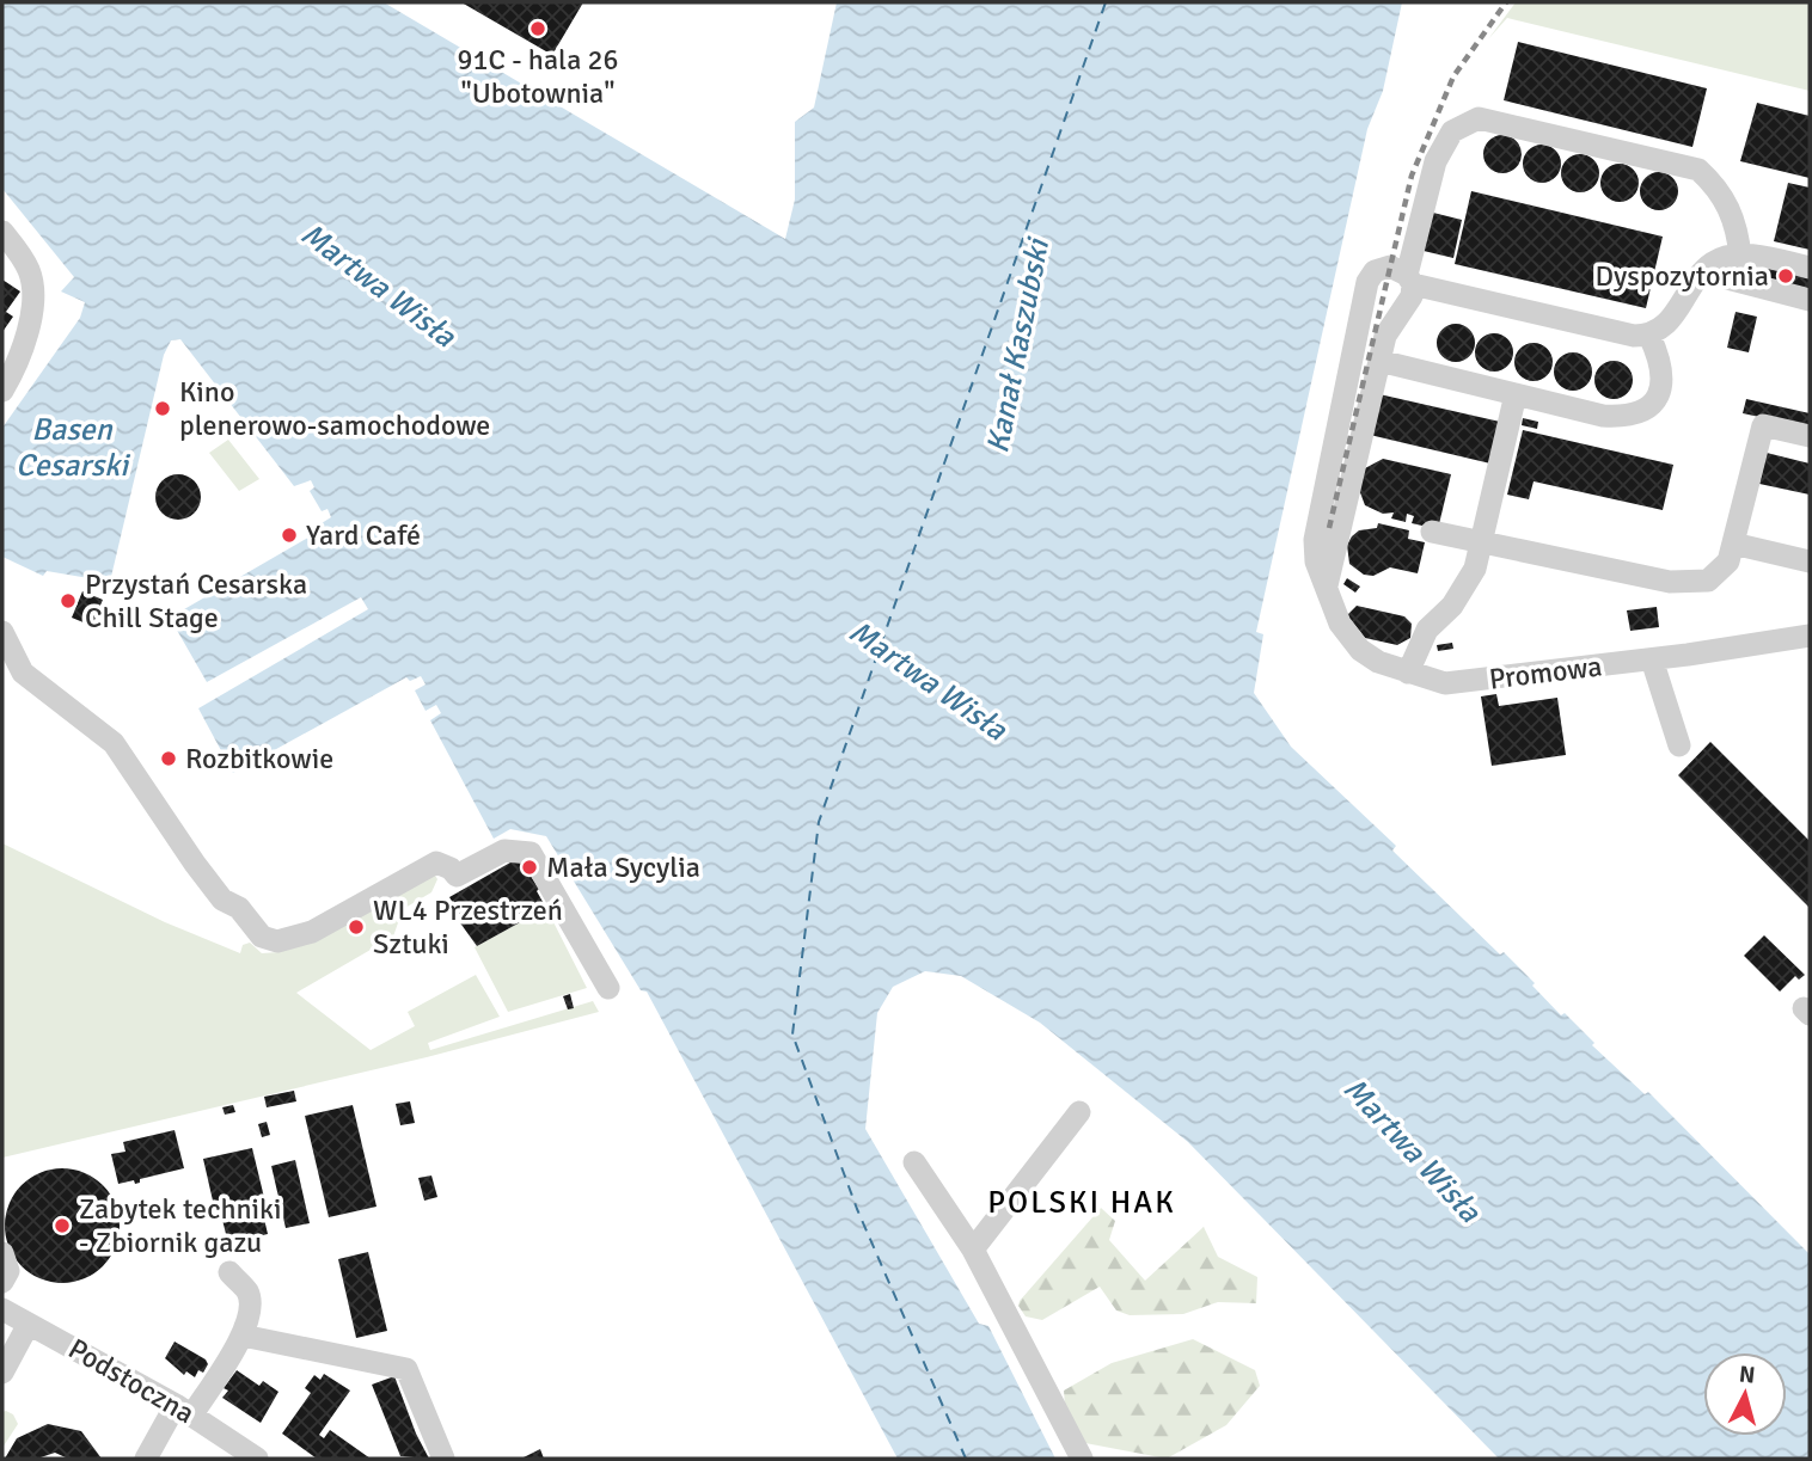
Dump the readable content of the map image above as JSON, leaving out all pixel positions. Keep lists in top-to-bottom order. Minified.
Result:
{"streets":{"street":["Promowa","Podstoczna"]},"districts":["POLSKI HAK"],"water":["Martwa Wisła","Kanał Kaszubski","Basen Cesarski"],"places":["91C - hala 26 \"Ubotownia\"","Dyspozytornia","Kino plenerowo-samochodowe","Yard Café","Przystań Cesarska Chill Stage","Rozbitkowie","Mała Sycylia","WL4 Przestrzeń Sztuki","Zabytek techniki - Zbiornik gazu"],"north":"top"}
